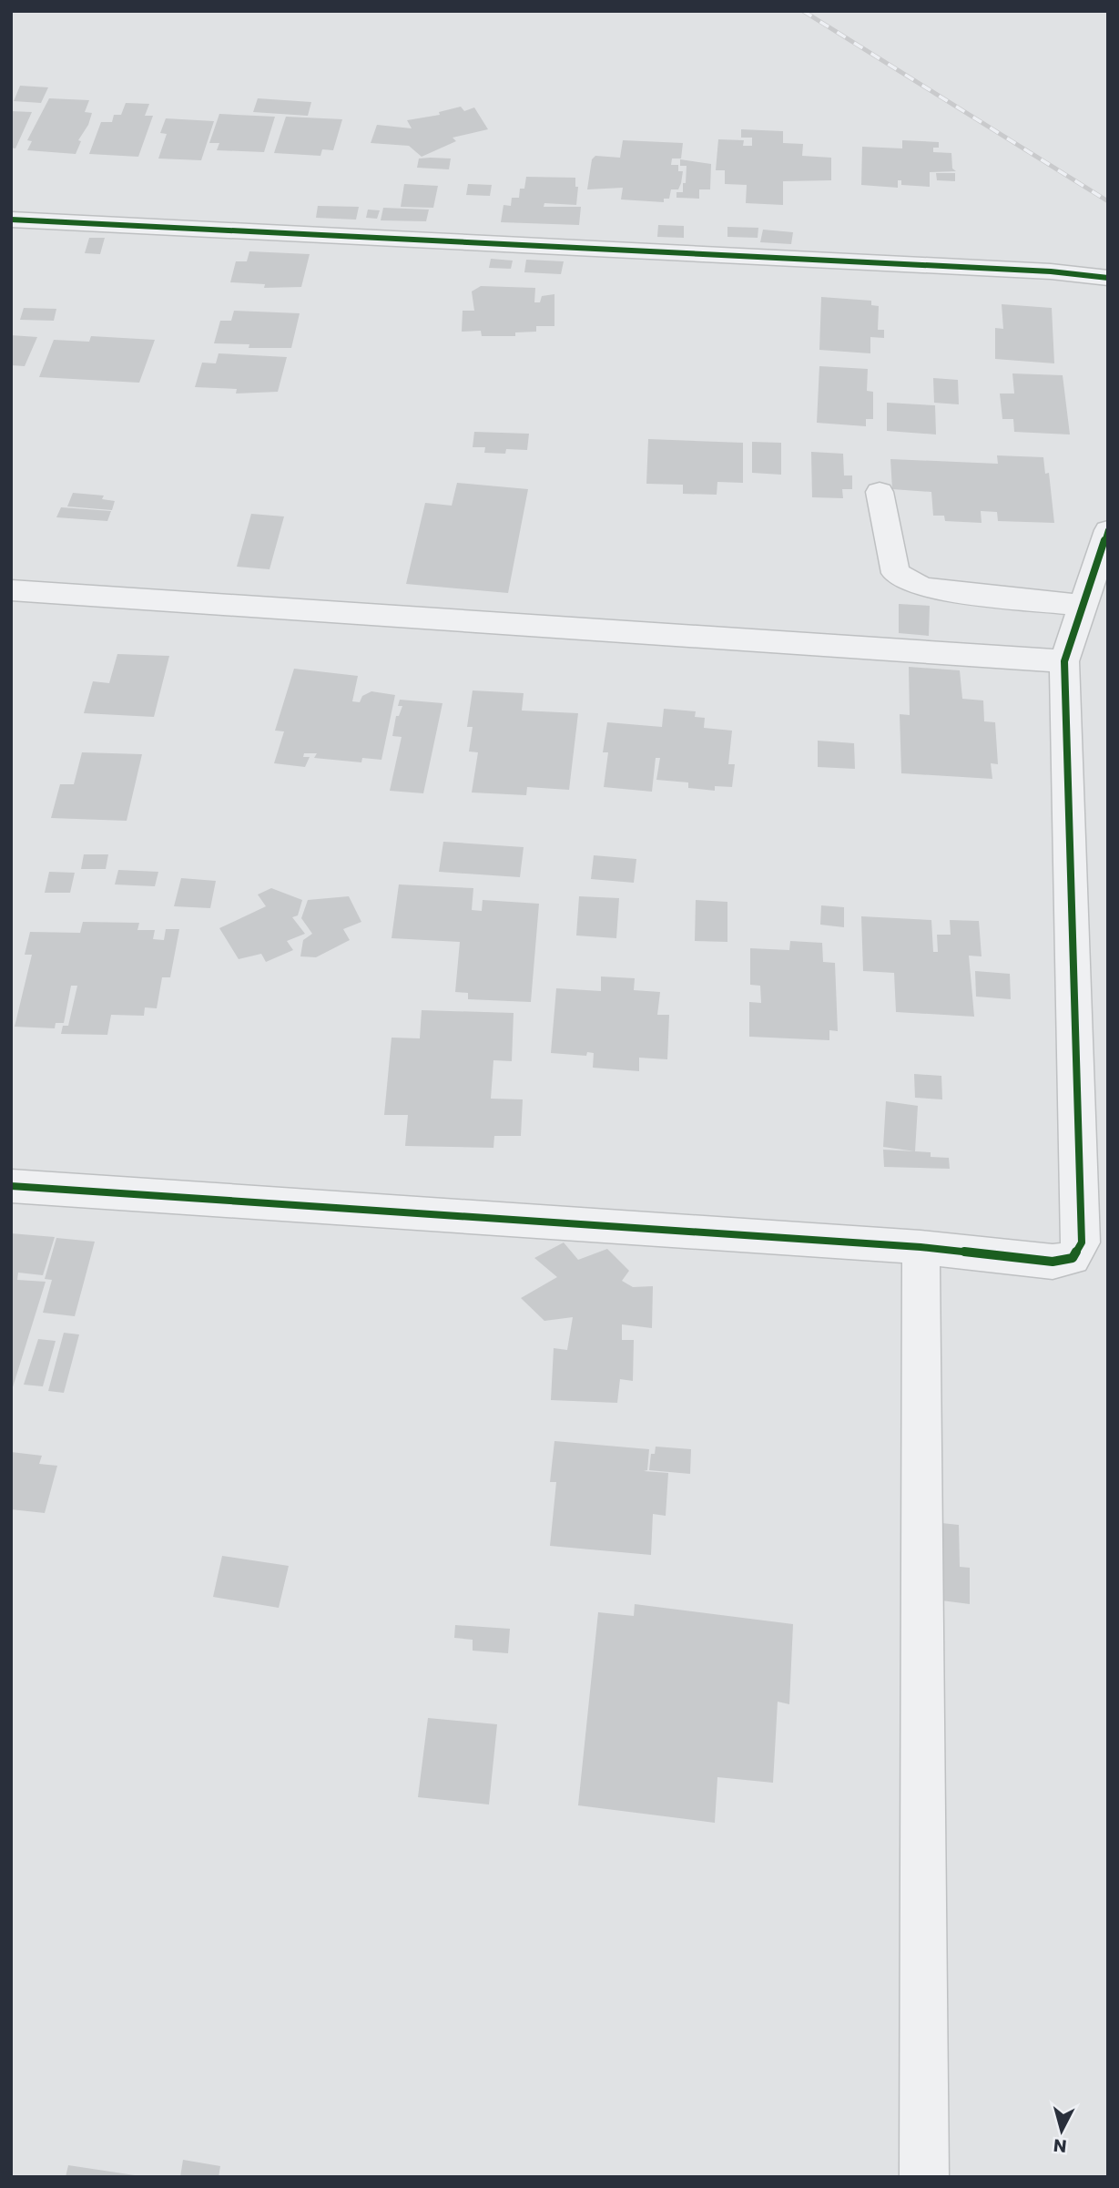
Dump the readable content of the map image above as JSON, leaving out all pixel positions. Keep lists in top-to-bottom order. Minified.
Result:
{"north":"bottom"}
